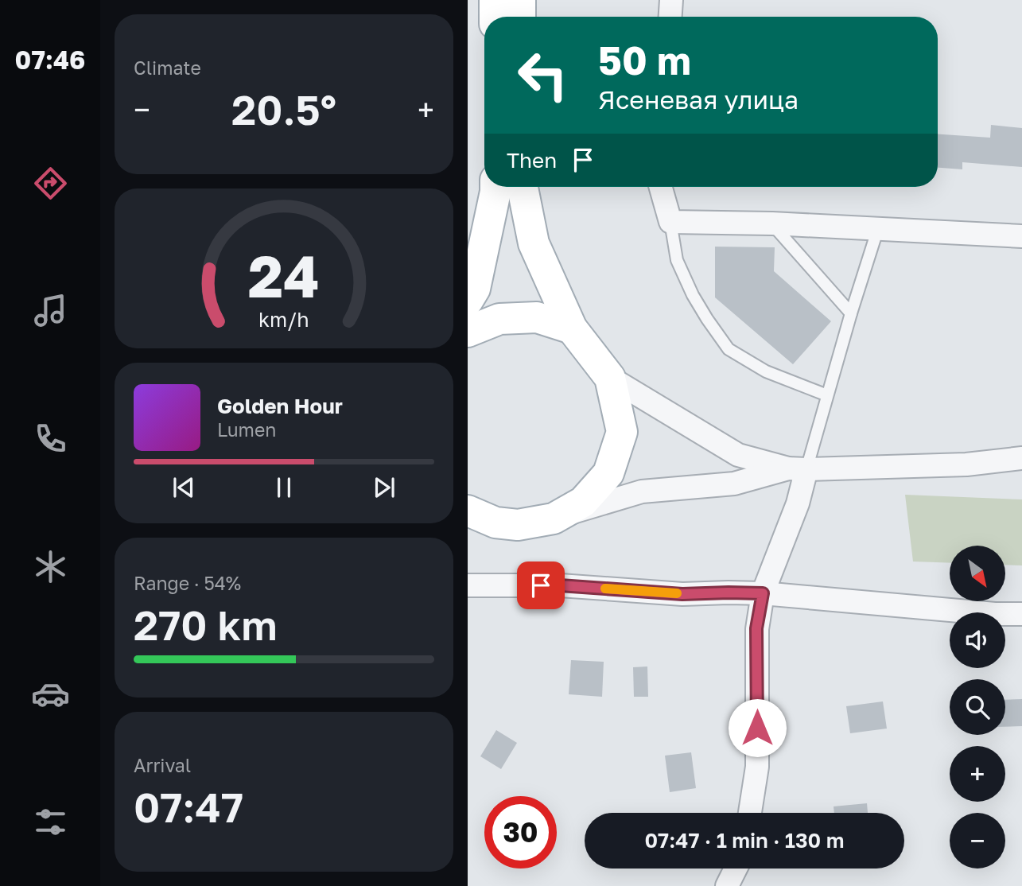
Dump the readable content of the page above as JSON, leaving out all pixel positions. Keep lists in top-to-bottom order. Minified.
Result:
{"north":"bottom right","page":{"tabs":"07:46","tile":["Climate",["Range · 54%","270 km"],["Arrival","07:47"]],"turn":["50 m","Ясеневая улица"],"heat":["−","20.5°","+"],"then":"Then","song":["Golden Hour","Lumen"],"map_buttons":["+","−"],"limit":"30","trip":"07:47 · 1 min · 130 m","gauge":["24","km/h"]}}
